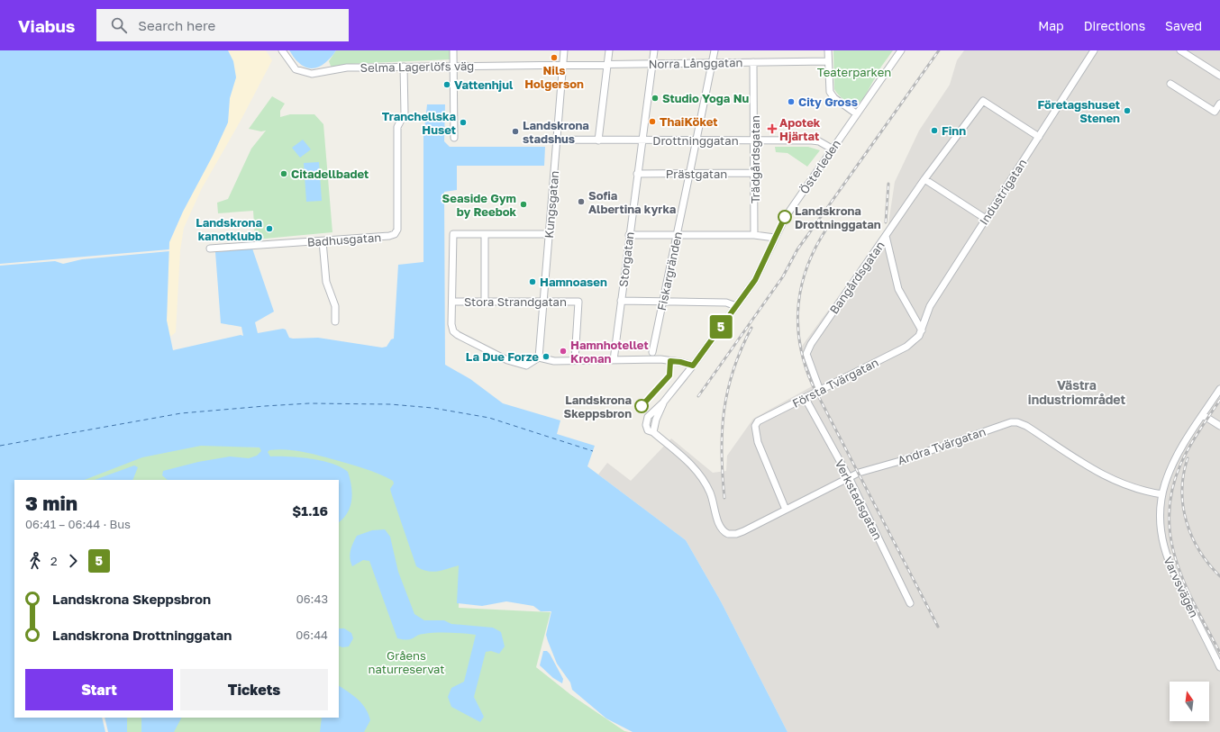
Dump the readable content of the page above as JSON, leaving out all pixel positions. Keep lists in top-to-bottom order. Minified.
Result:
{"streets":{"street":["Norra Långgatan","Selma Lagerlöfs väg","Drottninggatan","Trädgårdsgatan","Österleden","Prästgatan","Industrigatan","Kungsgatan","Badhusgatan","Storgatan","Fiskargränden","Bangårdsgatan","Stora Strandgatan","Första Tvärgatan","Andra Tvärgatan","Verkstadsgatan","Varvsvägen"]},"crossings":[["Norra Långgatan","Selma Lagerlöfs väg"],["Norra Långgatan","Trädgårdsgatan"],["Norra Långgatan","Kungsgatan"],["Norra Långgatan","Storgatan"],["Norra Långgatan","Fiskargränden"],["Selma Lagerlöfs väg","Kungsgatan"],["Selma Lagerlöfs väg","Badhusgatan"],["Drottninggatan","Trädgårdsgatan"],["Drottninggatan","Österleden"],["Drottninggatan","Kungsgatan"],["Drottninggatan","Storgatan"],["Drottninggatan","Fiskargränden"],["Trädgårdsgatan","Prästgatan"],["Prästgatan","Storgatan"],["Prästgatan","Fiskargränden"],["Industrigatan","Bangårdsgatan"],["Industrigatan","Första Tvärgatan"],["Kungsgatan","Stora Strandgatan"],["Bangårdsgatan","Första Tvärgatan"],["Första Tvärgatan","Andra Tvärgatan"],["Första Tvärgatan","Verkstadsgatan"],["Andra Tvärgatan","Verkstadsgatan"],["Andra Tvärgatan","Varvsvägen"]],"districts":["Västra industriområdet"],"parks":["Teaterparken","Gråens naturreservat"],"places":{"other":["Nils Holgerson","Vattenhjul","Studio Yoga Nu","City Gross","Företagshuset Stenen","ThaiKöket","Tranchellska Huset","Finn","Landskrona stadshus","Citadellbadet","Sofia Albertina kyrka","Seaside Gym by Reebok","Landskrona Drottninggatan","Landskrona kanotklubb","Hamnoasen","Hamnhotellet Kronan","La Due Forze","Landskrona Skeppsbron"],"health":["Apotek Hjärtat"]},"lines":["bus line 5"],"north":"top","page":{"header":"Viabus","search":"Search here","nav":["Map","Directions","Saved"],"on_map":"5","heading":["3 min","06:41 – 06:44 · Bus","$1.16"],"legs":["2","5"],"list":[{"name":"Landskrona Skeppsbron","value":"06:43"},{"name":"Landskrona Drottninggatan","value":"06:44"}],"buttons":["Start","Tickets"]}}
